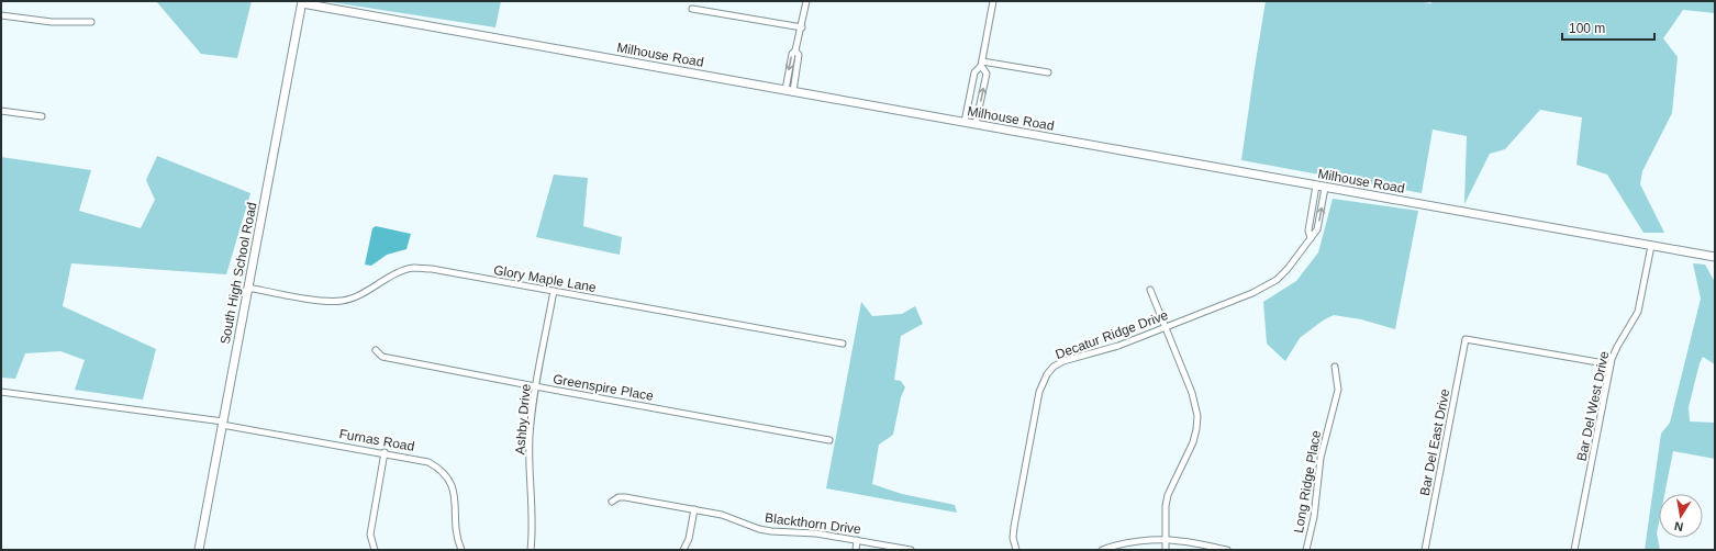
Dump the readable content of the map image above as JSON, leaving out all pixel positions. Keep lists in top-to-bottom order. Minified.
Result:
{"streets":{"street":["Milhouse Road","South High School Road","Glory Maple Lane","Decatur Ridge Drive","Greenspire Place","Bar Del West Drive","Ashby Drive","Furnas Road","Bar Del East Drive","Long Ridge Place","Blackthorn Drive"]},"crossings":[["Milhouse Road","South High School Road"],["Milhouse Road","Decatur Ridge Drive"],["Milhouse Road","Bar Del West Drive"],["South High School Road","Glory Maple Lane"],["South High School Road","Furnas Road"],["Glory Maple Lane","Ashby Drive"],["Greenspire Place","Ashby Drive"],["Bar Del West Drive","Bar Del East Drive"]],"scale_bar":"100 m","north":"bottom"}
